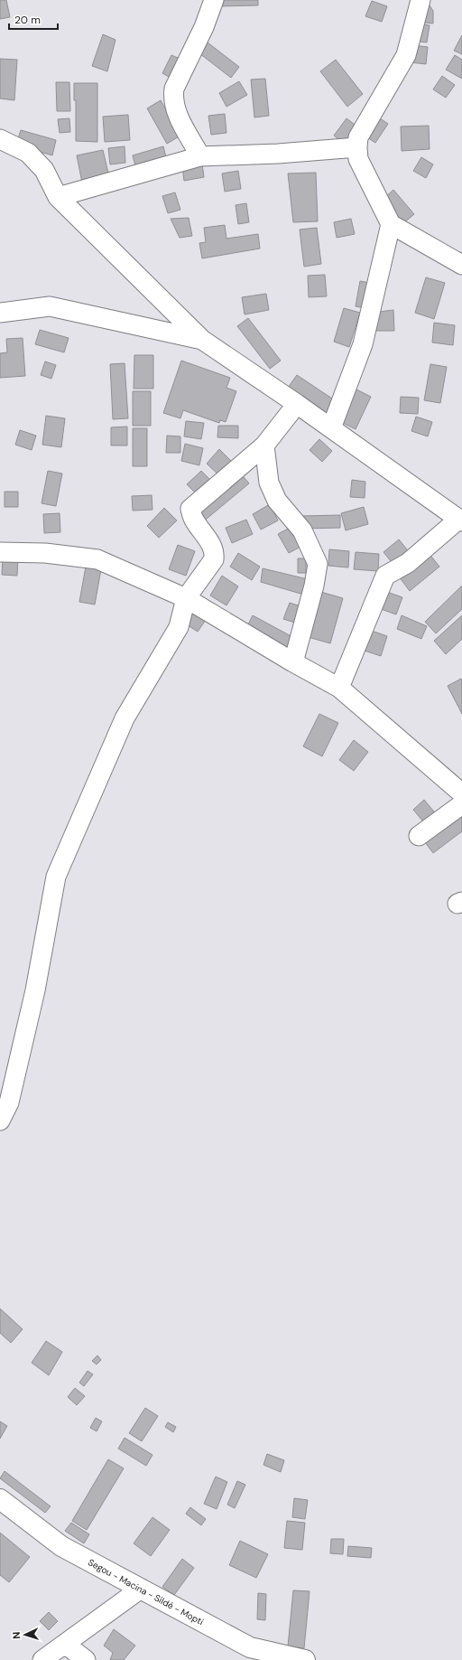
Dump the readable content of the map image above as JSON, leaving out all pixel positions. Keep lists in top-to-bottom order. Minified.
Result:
{"streets":{"main road":["Segou - Macina - Sildé - Mopti"]},"scale_bar":"20 m","north":"left"}
